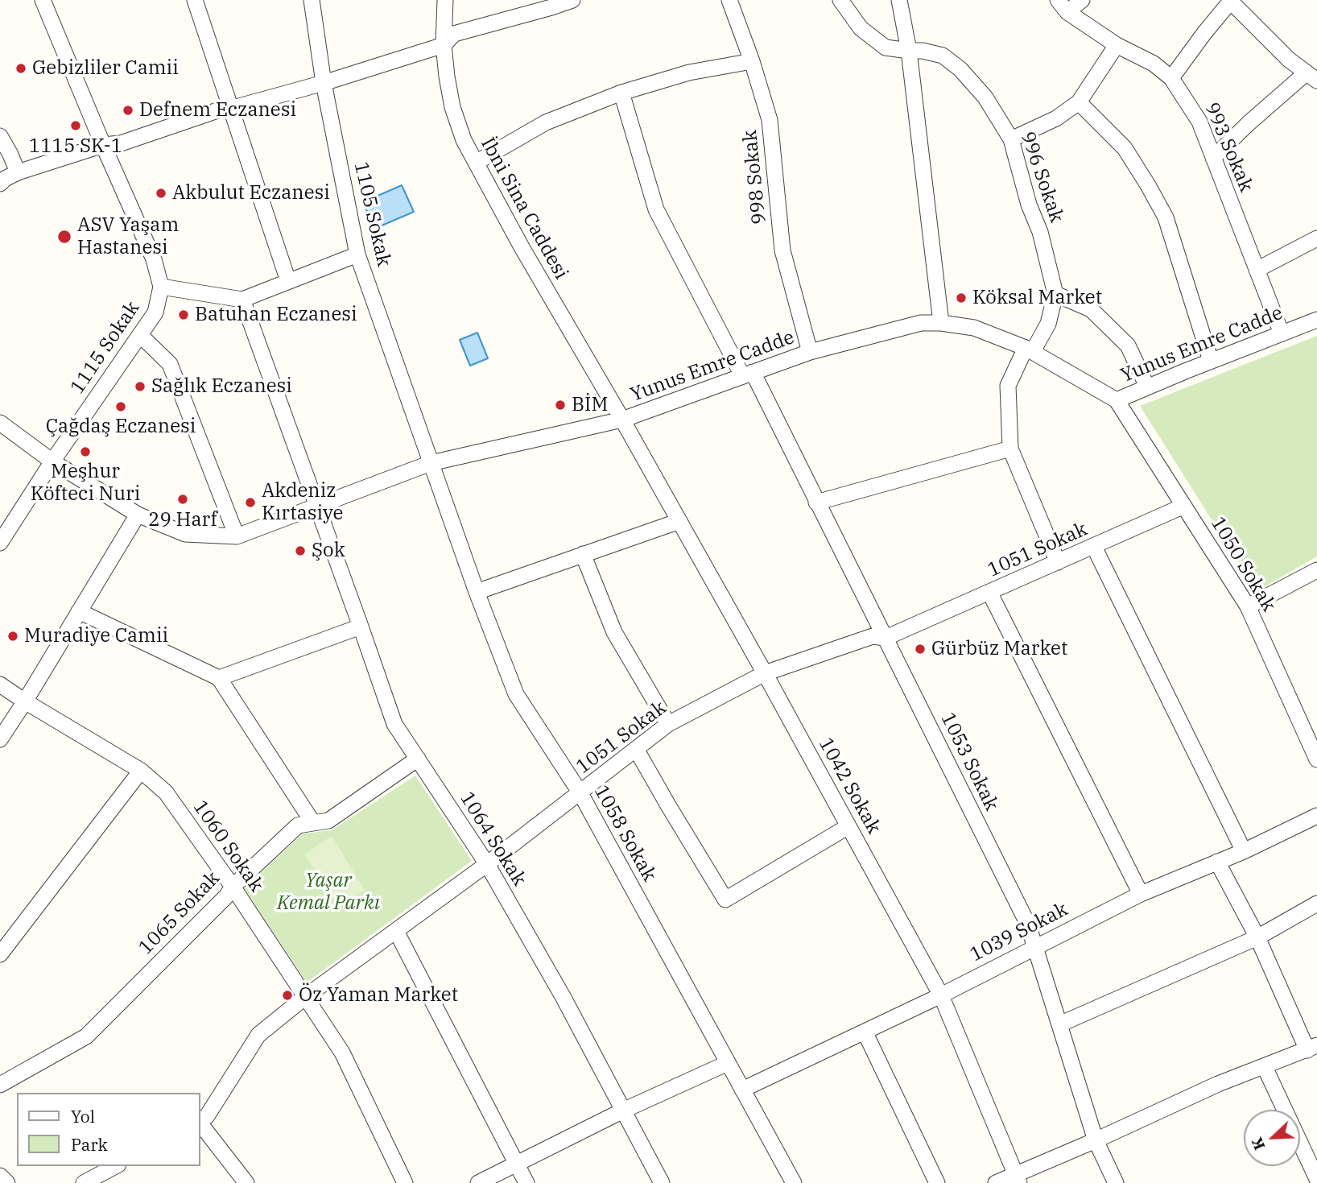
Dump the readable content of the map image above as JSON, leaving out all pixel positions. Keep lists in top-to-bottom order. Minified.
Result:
{"streets":{"street":["993 Sokak","998 Sokak","996 Sokak","İbni Sina Caddesi","1105 Sokak","Yunus Emre Cadde","1115 Sokak","1051 Sokak","1050 Sokak","1053 Sokak","1042 Sokak","1058 Sokak","1064 Sokak","1060 Sokak","1065 Sokak","1039 Sokak"]},"crossings":[["993 Sokak","Yunus Emre Cadde"],["998 Sokak","Yunus Emre Cadde"],["996 Sokak","Yunus Emre Cadde"],["İbni Sina Caddesi","Yunus Emre Cadde"],["İbni Sina Caddesi","1042 Sokak"],["1105 Sokak","Yunus Emre Cadde"],["1105 Sokak","1058 Sokak"],["Yunus Emre Cadde","1115 Sokak"],["Yunus Emre Cadde","1050 Sokak"],["Yunus Emre Cadde","1053 Sokak"],["Yunus Emre Cadde","1042 Sokak"],["Yunus Emre Cadde","1058 Sokak"],["Yunus Emre Cadde","1064 Sokak"],["1051 Sokak","1050 Sokak"],["1051 Sokak","1053 Sokak"],["1051 Sokak","1042 Sokak"],["1051 Sokak","1058 Sokak"],["1051 Sokak","1064 Sokak"],["1051 Sokak","1060 Sokak"],["1053 Sokak","1039 Sokak"],["1042 Sokak","1039 Sokak"],["1058 Sokak","1039 Sokak"],["1064 Sokak","1065 Sokak"],["1060 Sokak","1065 Sokak"]],"parks":["Yaşar Kemal Parkı"],"places":["Gebizliler Camii","Defnem Eczanesi","1115 SK-1","Akbulut Eczanesi","ASV Yaşam Hastanesi","Köksal Market","Batuhan Eczanesi","Sağlık Eczanesi","BİM","Çağdaş Eczanesi","Meşhur Köfteci Nuri","29 Harf","Akdeniz Kırtasiye","Şok","Muradiye Camii","Gürbüz Market","Öz Yaman Market"],"legend":["Yol","Park"],"north":"bottom left"}
